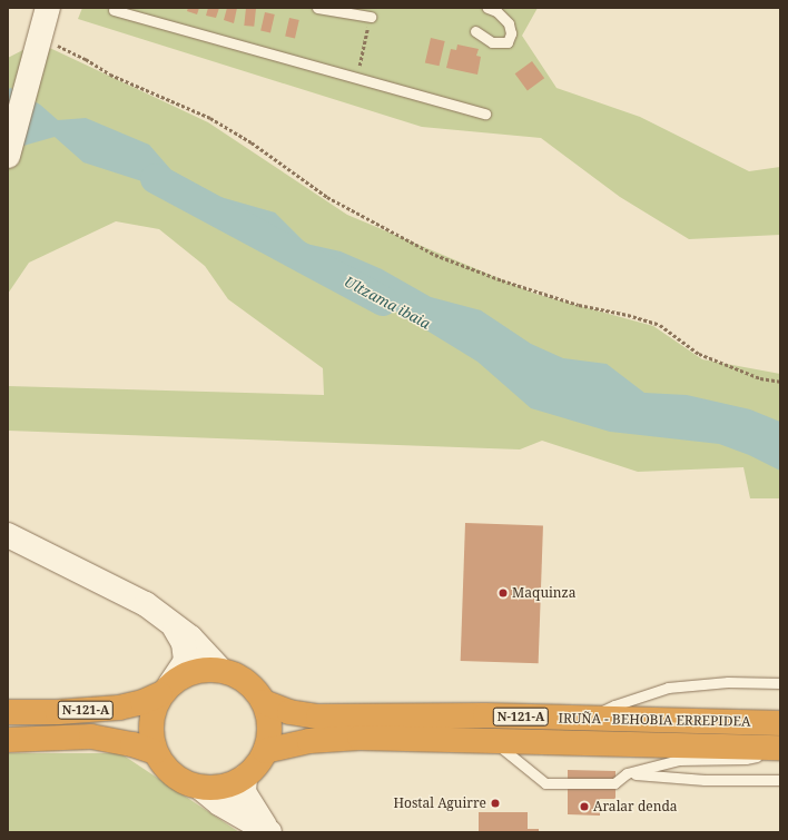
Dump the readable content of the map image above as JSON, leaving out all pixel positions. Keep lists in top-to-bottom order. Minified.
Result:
{"streets":{"highway":["N-121-A","IRUÑA - BEHOBIA ERREPIDEA"]},"crossings":[["N-121-A","IRUÑA - BEHOBIA ERREPIDEA"]],"water":["Ultzama ibaia"],"places":["Maquinza","Hostal Aguirre","Aralar denda"]}
